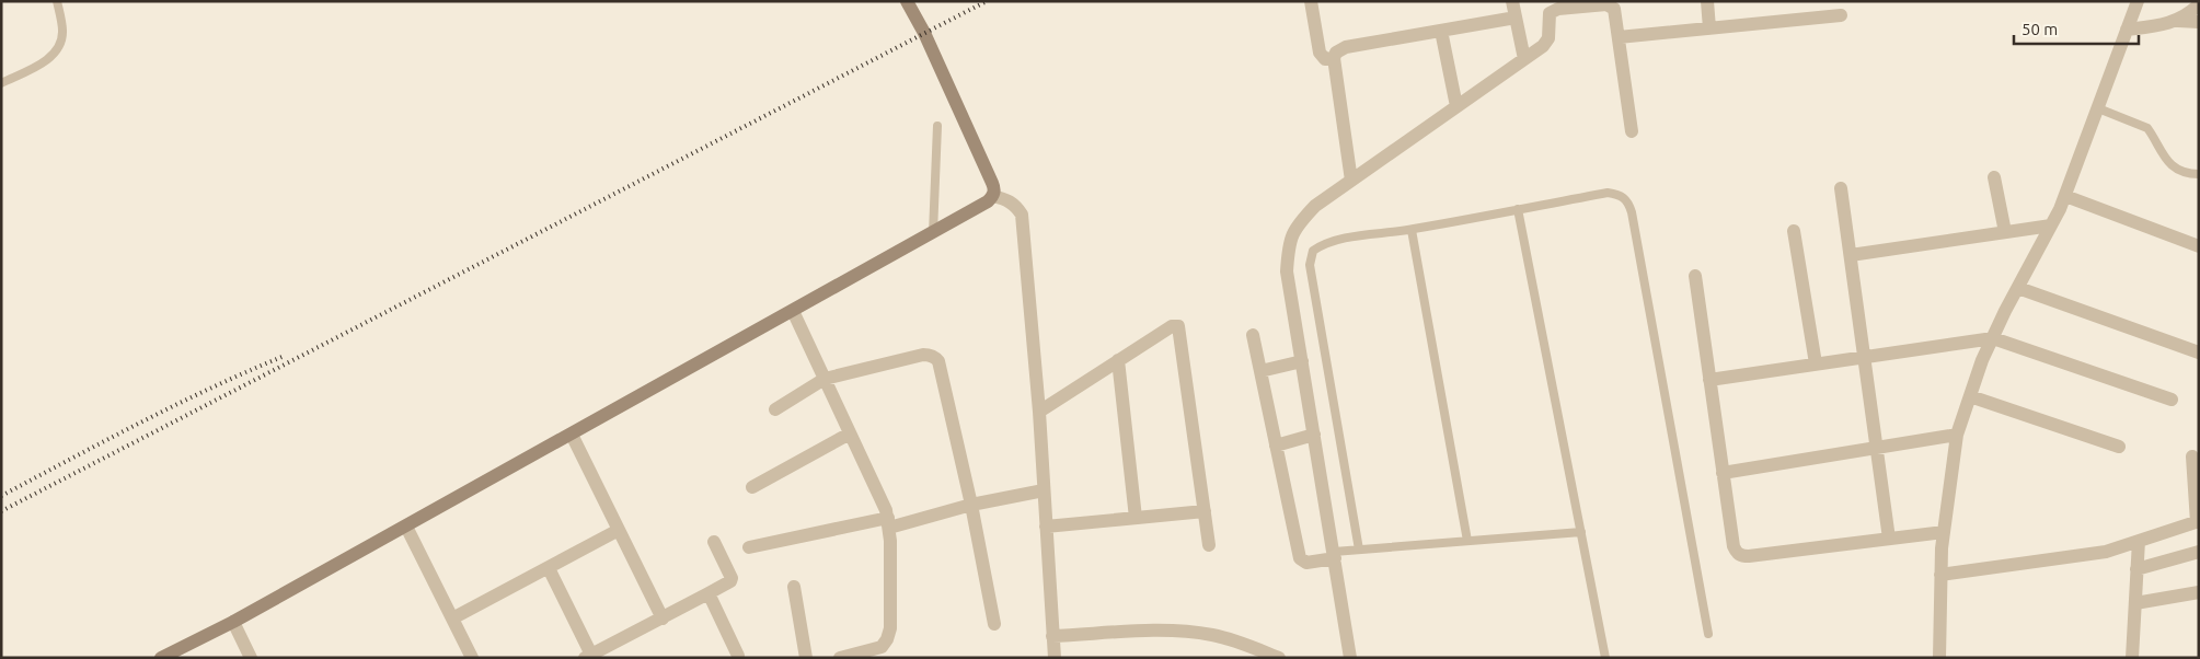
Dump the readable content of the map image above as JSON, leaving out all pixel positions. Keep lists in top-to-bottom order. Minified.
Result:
{"scale_bar":"50 m"}
